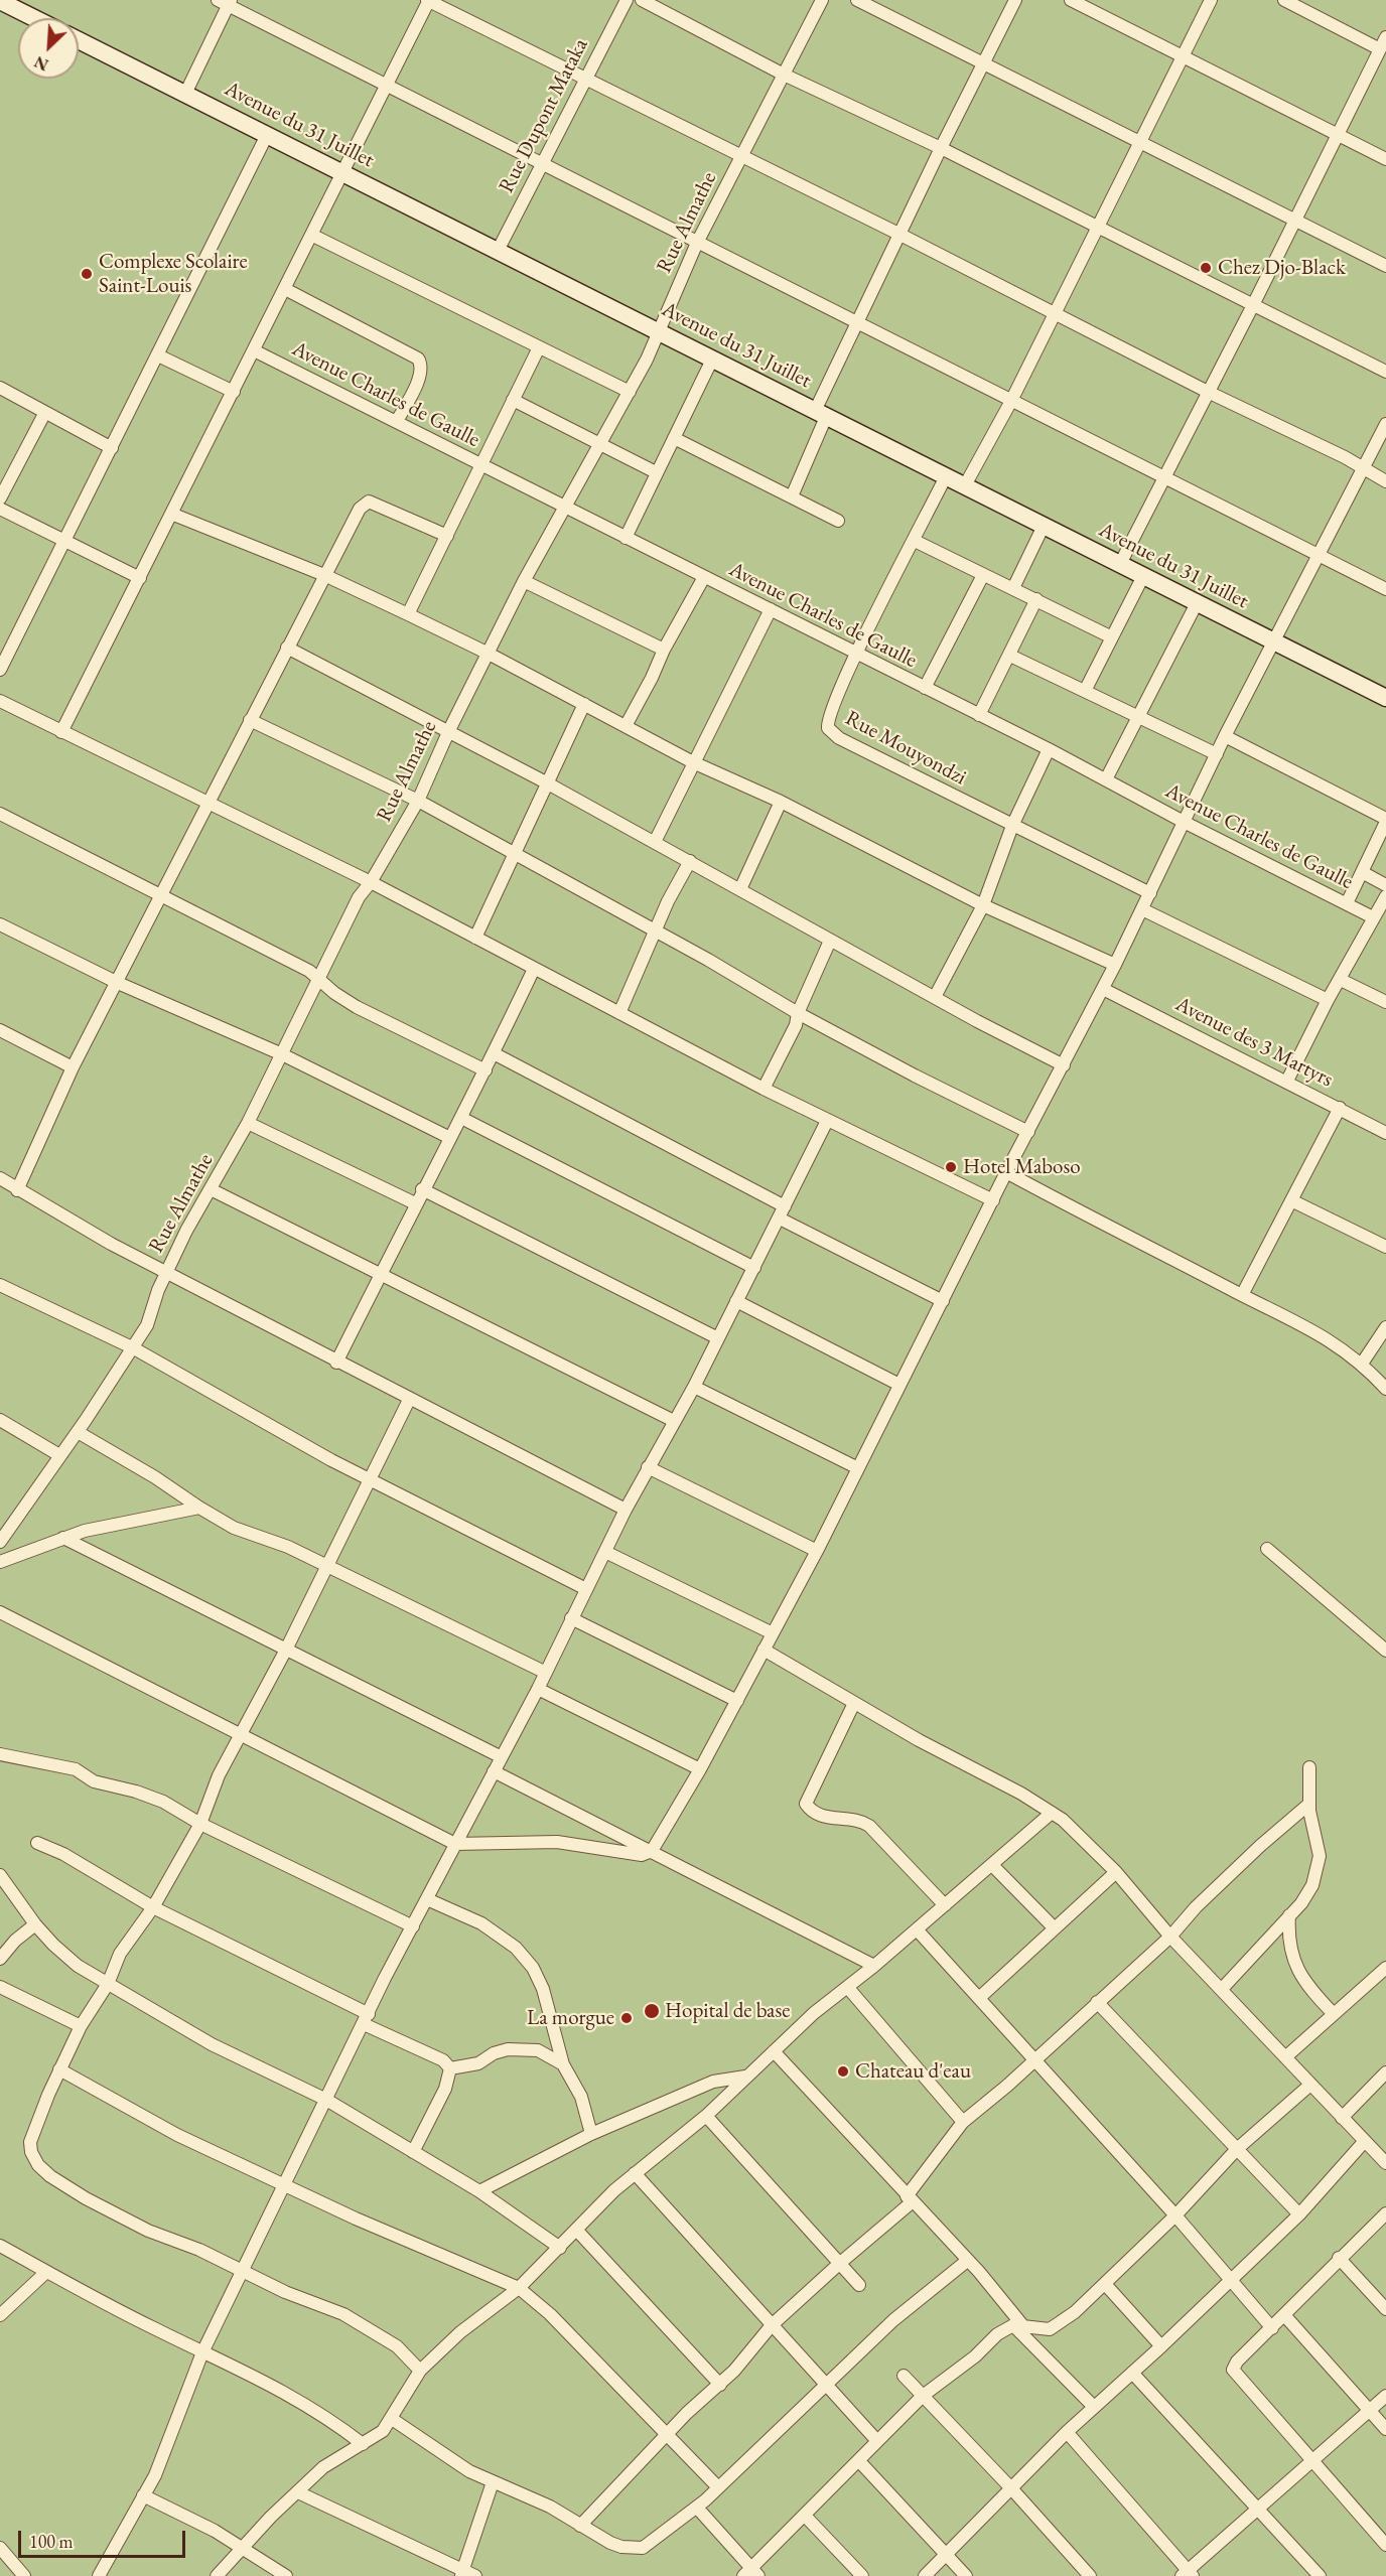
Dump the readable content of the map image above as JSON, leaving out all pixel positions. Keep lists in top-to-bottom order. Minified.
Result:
{"streets":{"street":["Rue Dupont Mataka","Avenue du 31 Juillet","Rue Almathe","Avenue Charles de Gaulle","Rue Mouyondzi","Avenue des 3 Martyrs"]},"crossings":[["Rue Dupont Mataka","Avenue du 31 Juillet"],["Avenue du 31 Juillet","Rue Almathe"],["Avenue du 31 Juillet","Rue Mouyondzi"],["Rue Almathe","Avenue Charles de Gaulle"],["Avenue Charles de Gaulle","Rue Mouyondzi"]],"places":["Chez Djo-Black","Complexe Scolaire Saint-Louis","Hotel Maboso","Hopital de base","La morgue","Chateau d'eau"],"scale_bar":"100 m","north":"bottom left"}
